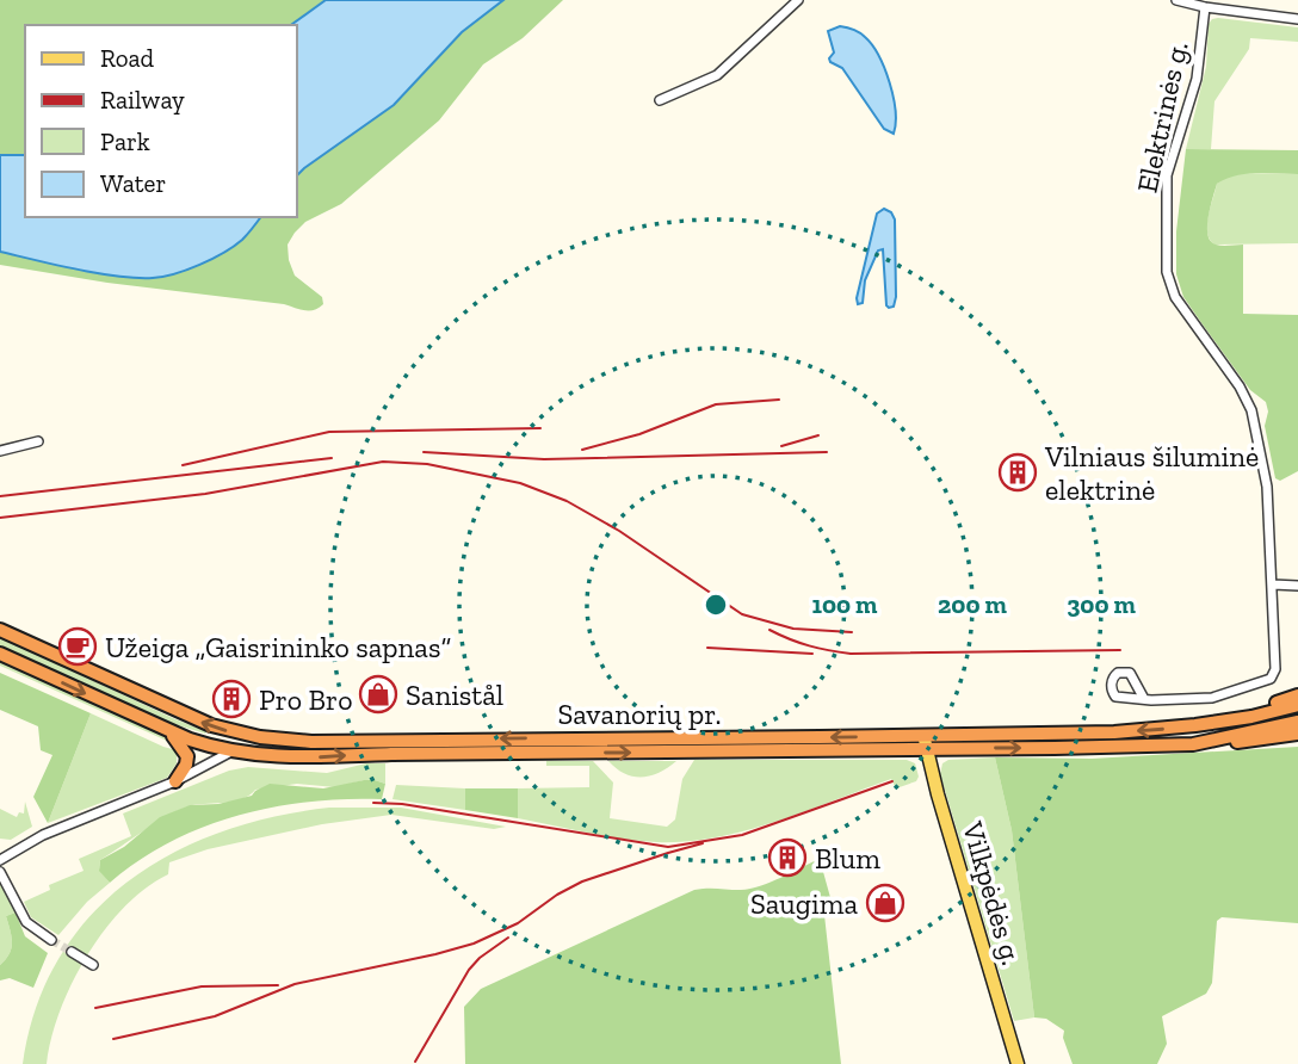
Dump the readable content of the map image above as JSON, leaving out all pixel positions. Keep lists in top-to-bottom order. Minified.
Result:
{"streets":{"highway":["Savanorių pr."],"main road":["Vilkpėdės g."],"street":["Elektrinės g."]},"crossings":[["Savanorių pr.","Vilkpėdės g."]],"places":{"building":["Vilniaus šiluminė elektrinė","Pro Bro","Blum"],"cafe":["Užeiga „Gaisrininko sapnas“"],"shop":["Sanistål","Saugima"]},"legend":["Road","Railway","Park","Water"],"rings":["100 m","200 m","300 m"]}
